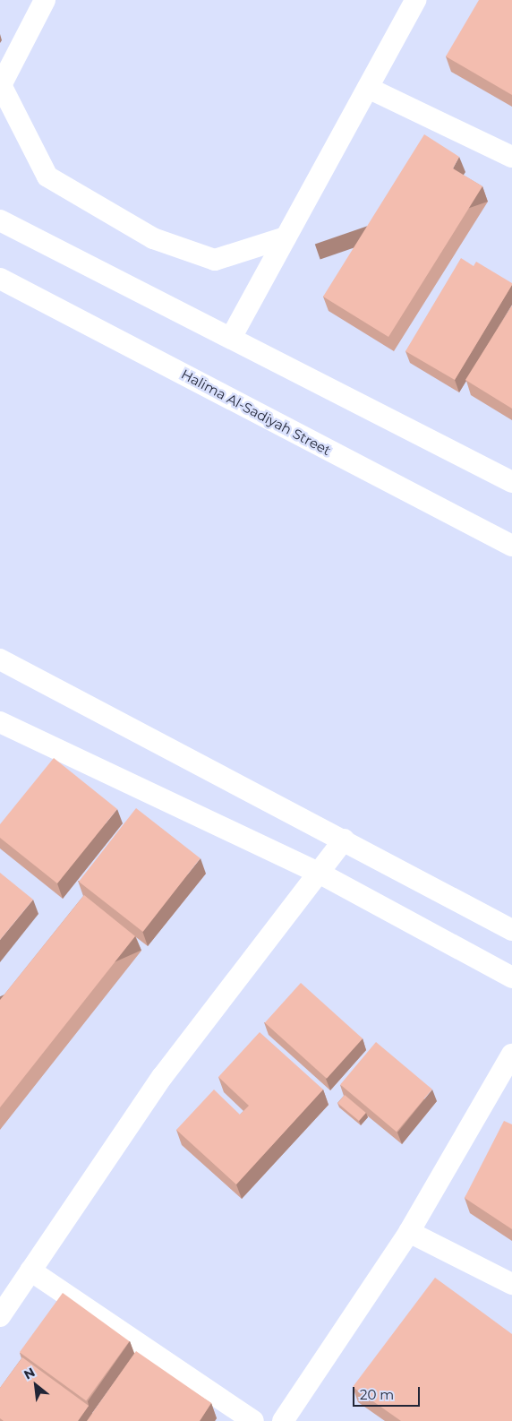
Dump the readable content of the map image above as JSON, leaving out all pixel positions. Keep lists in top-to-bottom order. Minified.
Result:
{"streets":{"street":["Halima Al-Sadiyah Street"]},"scale_bar":"20 m","north":"top left"}
